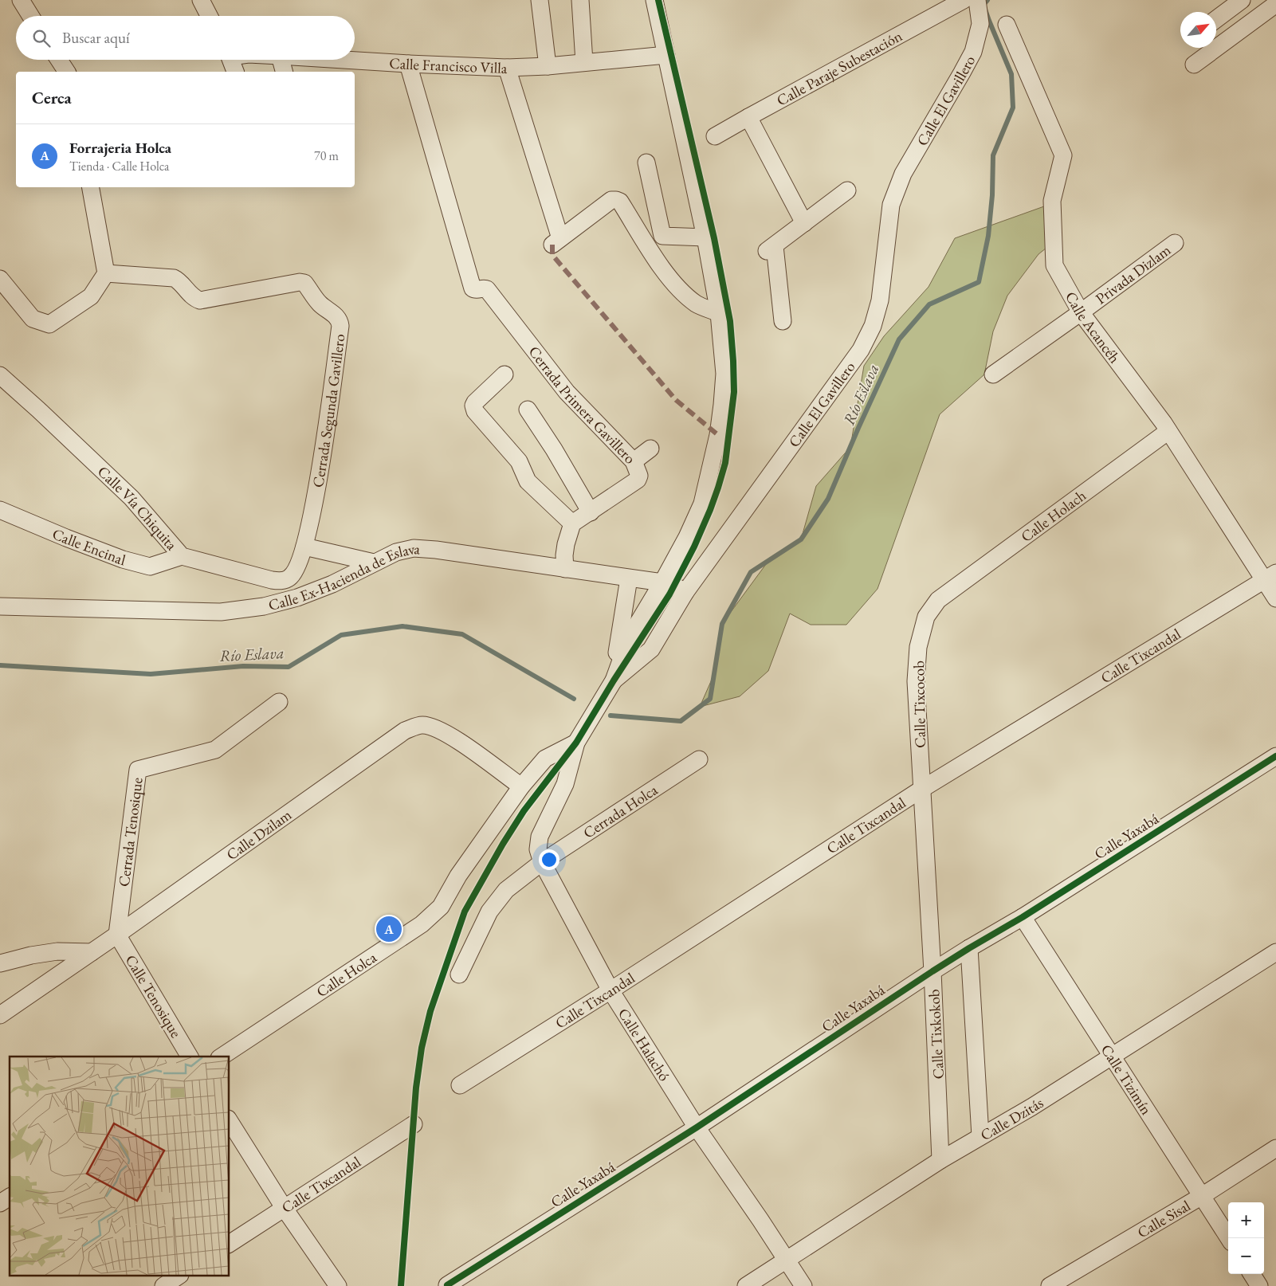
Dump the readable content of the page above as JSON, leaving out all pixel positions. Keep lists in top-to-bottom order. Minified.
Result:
{"streets":{"street":["Calle Francisco Villa","Calle Paraje Subestación","Calle El Gavillero","Privada Dizlam","Calle Acancéh","Cerrada Primera Gavillero","Cerrada Segunda Gavillero","Calle Vía Chiquita","Calle Holach","Calle Encinal","Calle Ex-Hacienda de Eslava","Calle Tixcandal","Calle Tixcocob","Cerrada Holca","Cerrada Tenosique","Calle Dzilam","Calle Yaxabá","Calle Holca","Calle Tenosique","Calle Tixkokob","Calle Halachó","Calle Tizimín","Calle Dzitás","Calle Sisal"]},"crossings":[["Calle Francisco Villa","Cerrada Primera Gavillero"],["Calle El Gavillero","Calle Ex-Hacienda de Eslava"],["Privada Dizlam","Calle Acancéh"],["Calle Acancéh","Calle Holach"],["Calle Acancéh","Calle Tixcandal"],["Cerrada Segunda Gavillero","Calle Vía Chiquita"],["Calle Vía Chiquita","Calle Encinal"],["Calle Holach","Calle Tixcocob"],["Calle Tixcandal","Calle Tixcocob"],["Calle Tixcandal","Calle Tixkokob"],["Calle Tixcandal","Calle Halachó"],["Calle Tixcocob","Calle Tixkokob"],["Cerrada Holca","Calle Halachó"],["Cerrada Tenosique","Calle Dzilam"],["Cerrada Tenosique","Calle Tenosique"],["Calle Dzilam","Calle Holca"],["Calle Dzilam","Calle Tenosique"],["Calle Yaxabá","Calle Tixkokob"],["Calle Yaxabá","Calle Halachó"],["Calle Yaxabá","Calle Tizimín"],["Calle Holca","Calle Halachó"],["Calle Tixkokob","Calle Dzitás"],["Calle Halachó","Calle Dzitás"],["Calle Tizimín","Calle Dzitás"],["Calle Tizimín","Calle Sisal"]],"water":["Río Eslava"],"north":"top right","page":{"search":"Buscar aquí","heading":"Cerca","list":[{"mark":"A","name":"Forrajeria Holca","note":"Tienda · Calle Holca","value":"70 m"}],"pins":"A","map_buttons":["+","−"]}}
